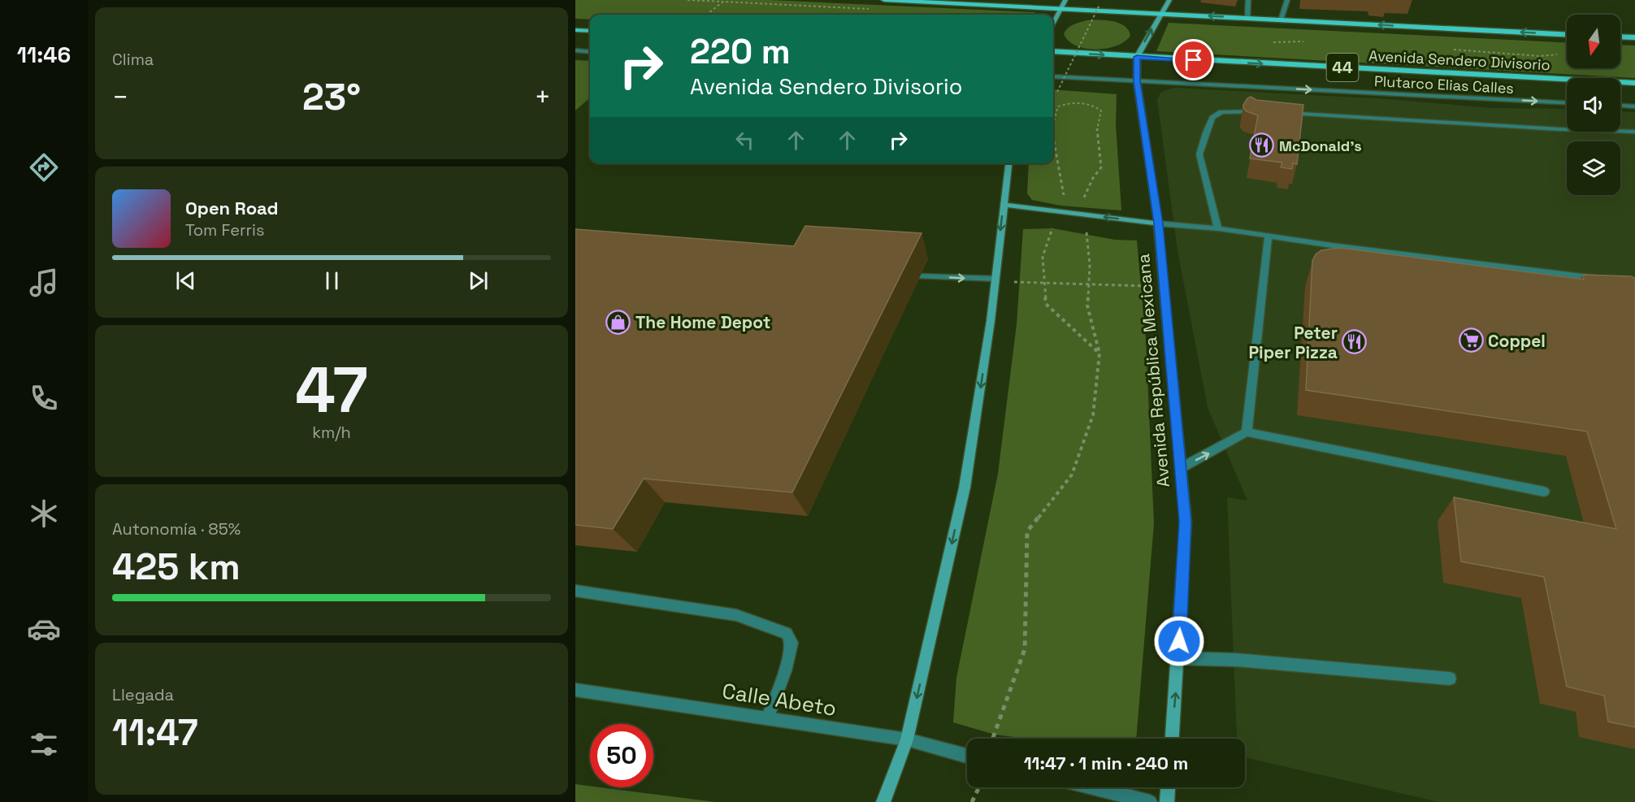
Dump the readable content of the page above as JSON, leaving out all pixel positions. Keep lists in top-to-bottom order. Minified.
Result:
{"streets":{"main road":["Avenida Sendero Divisorio","44","Avenida República Mexicana"],"street":["Plutarco Elias Calles","Calle Abeto"]},"crossings":[["Avenida Sendero Divisorio","Avenida República Mexicana"],["Plutarco Elias Calles","Avenida República Mexicana"]],"places":{"restaurant":["McDonald's","Peter Piper Pizza"],"shop":["The Home Depot"],"supermarket":["Coppel"]},"north":"bottom","page":{"tabs":"11:46","tile":["Clima",["47","km/h"],["Autonomía · 85%","425 km"],["Llegada","11:47"]],"turn":["220 m","Avenida Sendero Divisorio"],"heat":["−","23°","+"],"song":["Open Road","Tom Ferris"],"limit":"50","trip":"11:47 · 1 min · 240 m"}}
